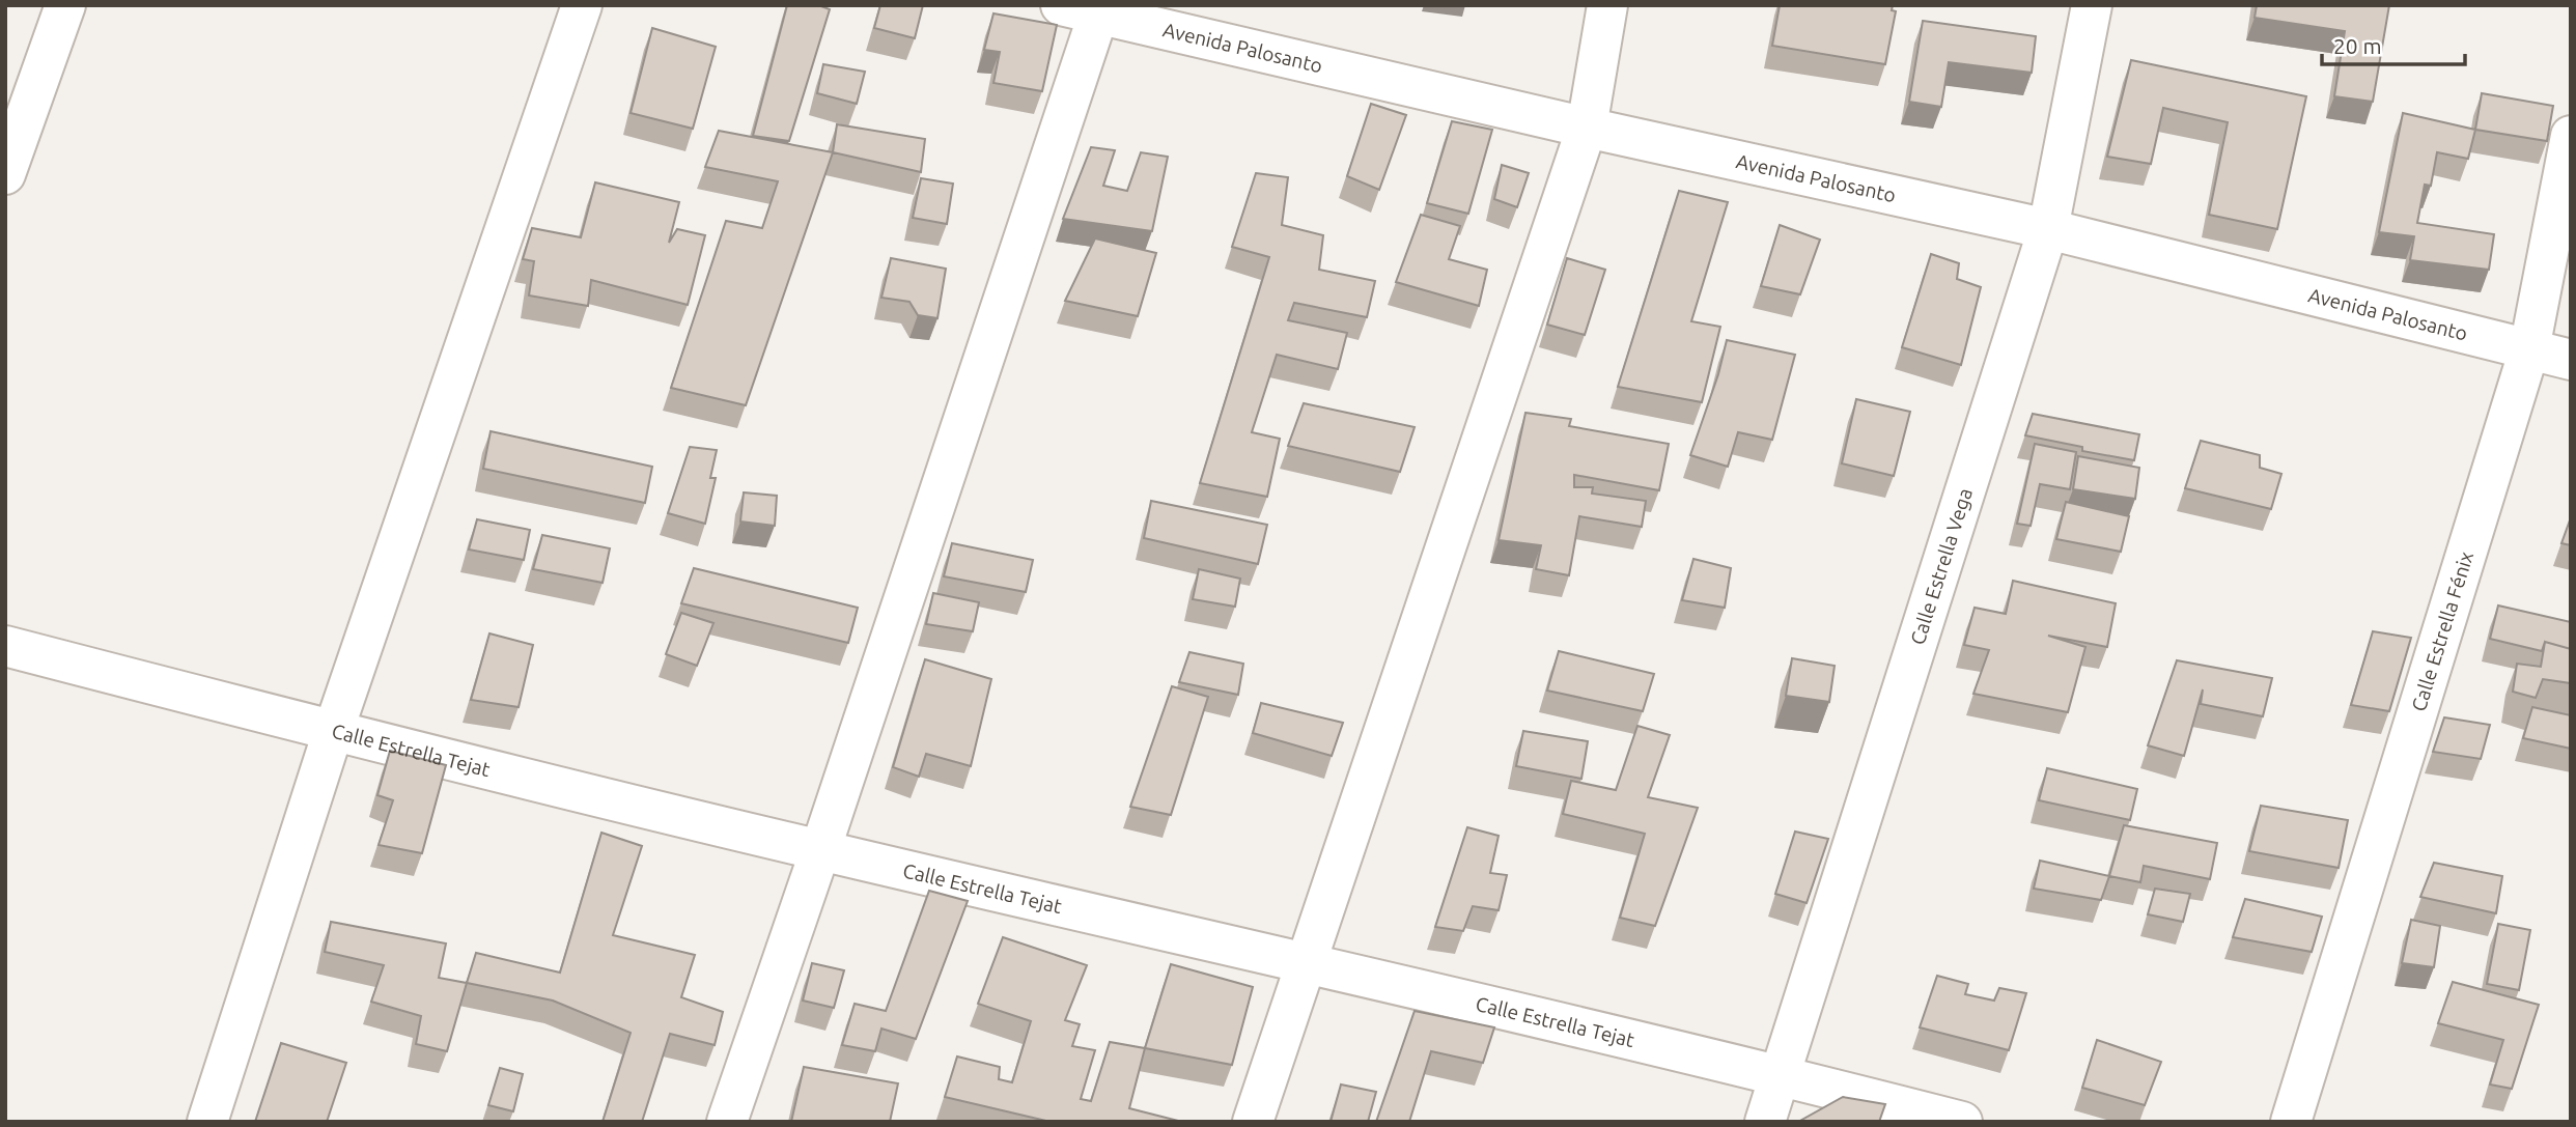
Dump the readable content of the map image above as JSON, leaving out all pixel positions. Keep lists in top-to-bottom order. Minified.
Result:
{"streets":{"street":["Avenida Palosanto","Calle Estrella Vega","Calle Estrella Fénix","Calle Estrella Tejat"]},"crossings":[["Avenida Palosanto","Calle Estrella Vega"],["Avenida Palosanto","Calle Estrella Fénix"],["Calle Estrella Vega","Calle Estrella Tejat"]],"scale_bar":"20 m"}
